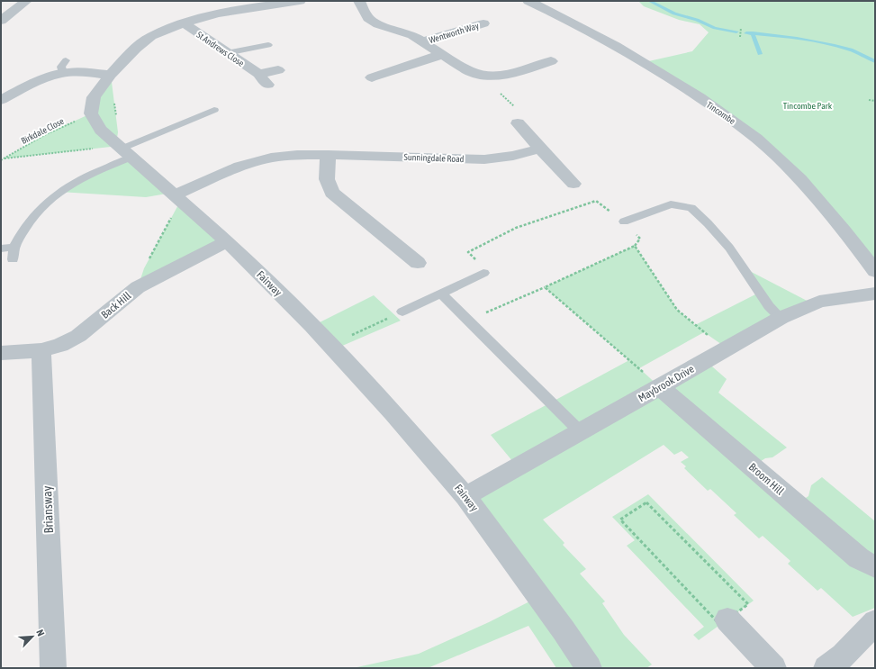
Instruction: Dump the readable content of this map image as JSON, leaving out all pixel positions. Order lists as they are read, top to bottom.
{
  "streets": {
    "street": [
      "Wentworth Way",
      "St Andrews Close",
      "Tincombe",
      "Sunningdale Road",
      "Fairway",
      "Back Hill",
      "Maybrook Drive",
      "Broom Hill",
      "Briansway"
    ],
    "path": ["Birkdale Close"]
  },
  "crossings": [
    ["Birkdale Close", "Fairway"],
    ["Sunningdale Road", "Fairway"],
    ["Fairway", "Back Hill"],
    ["Fairway", "Maybrook Drive"],
    ["Back Hill", "Briansway"],
    ["Maybrook Drive", "Broom Hill"]
  ],
  "parks": ["Tincombe Park"],
  "north": "top right"
}
